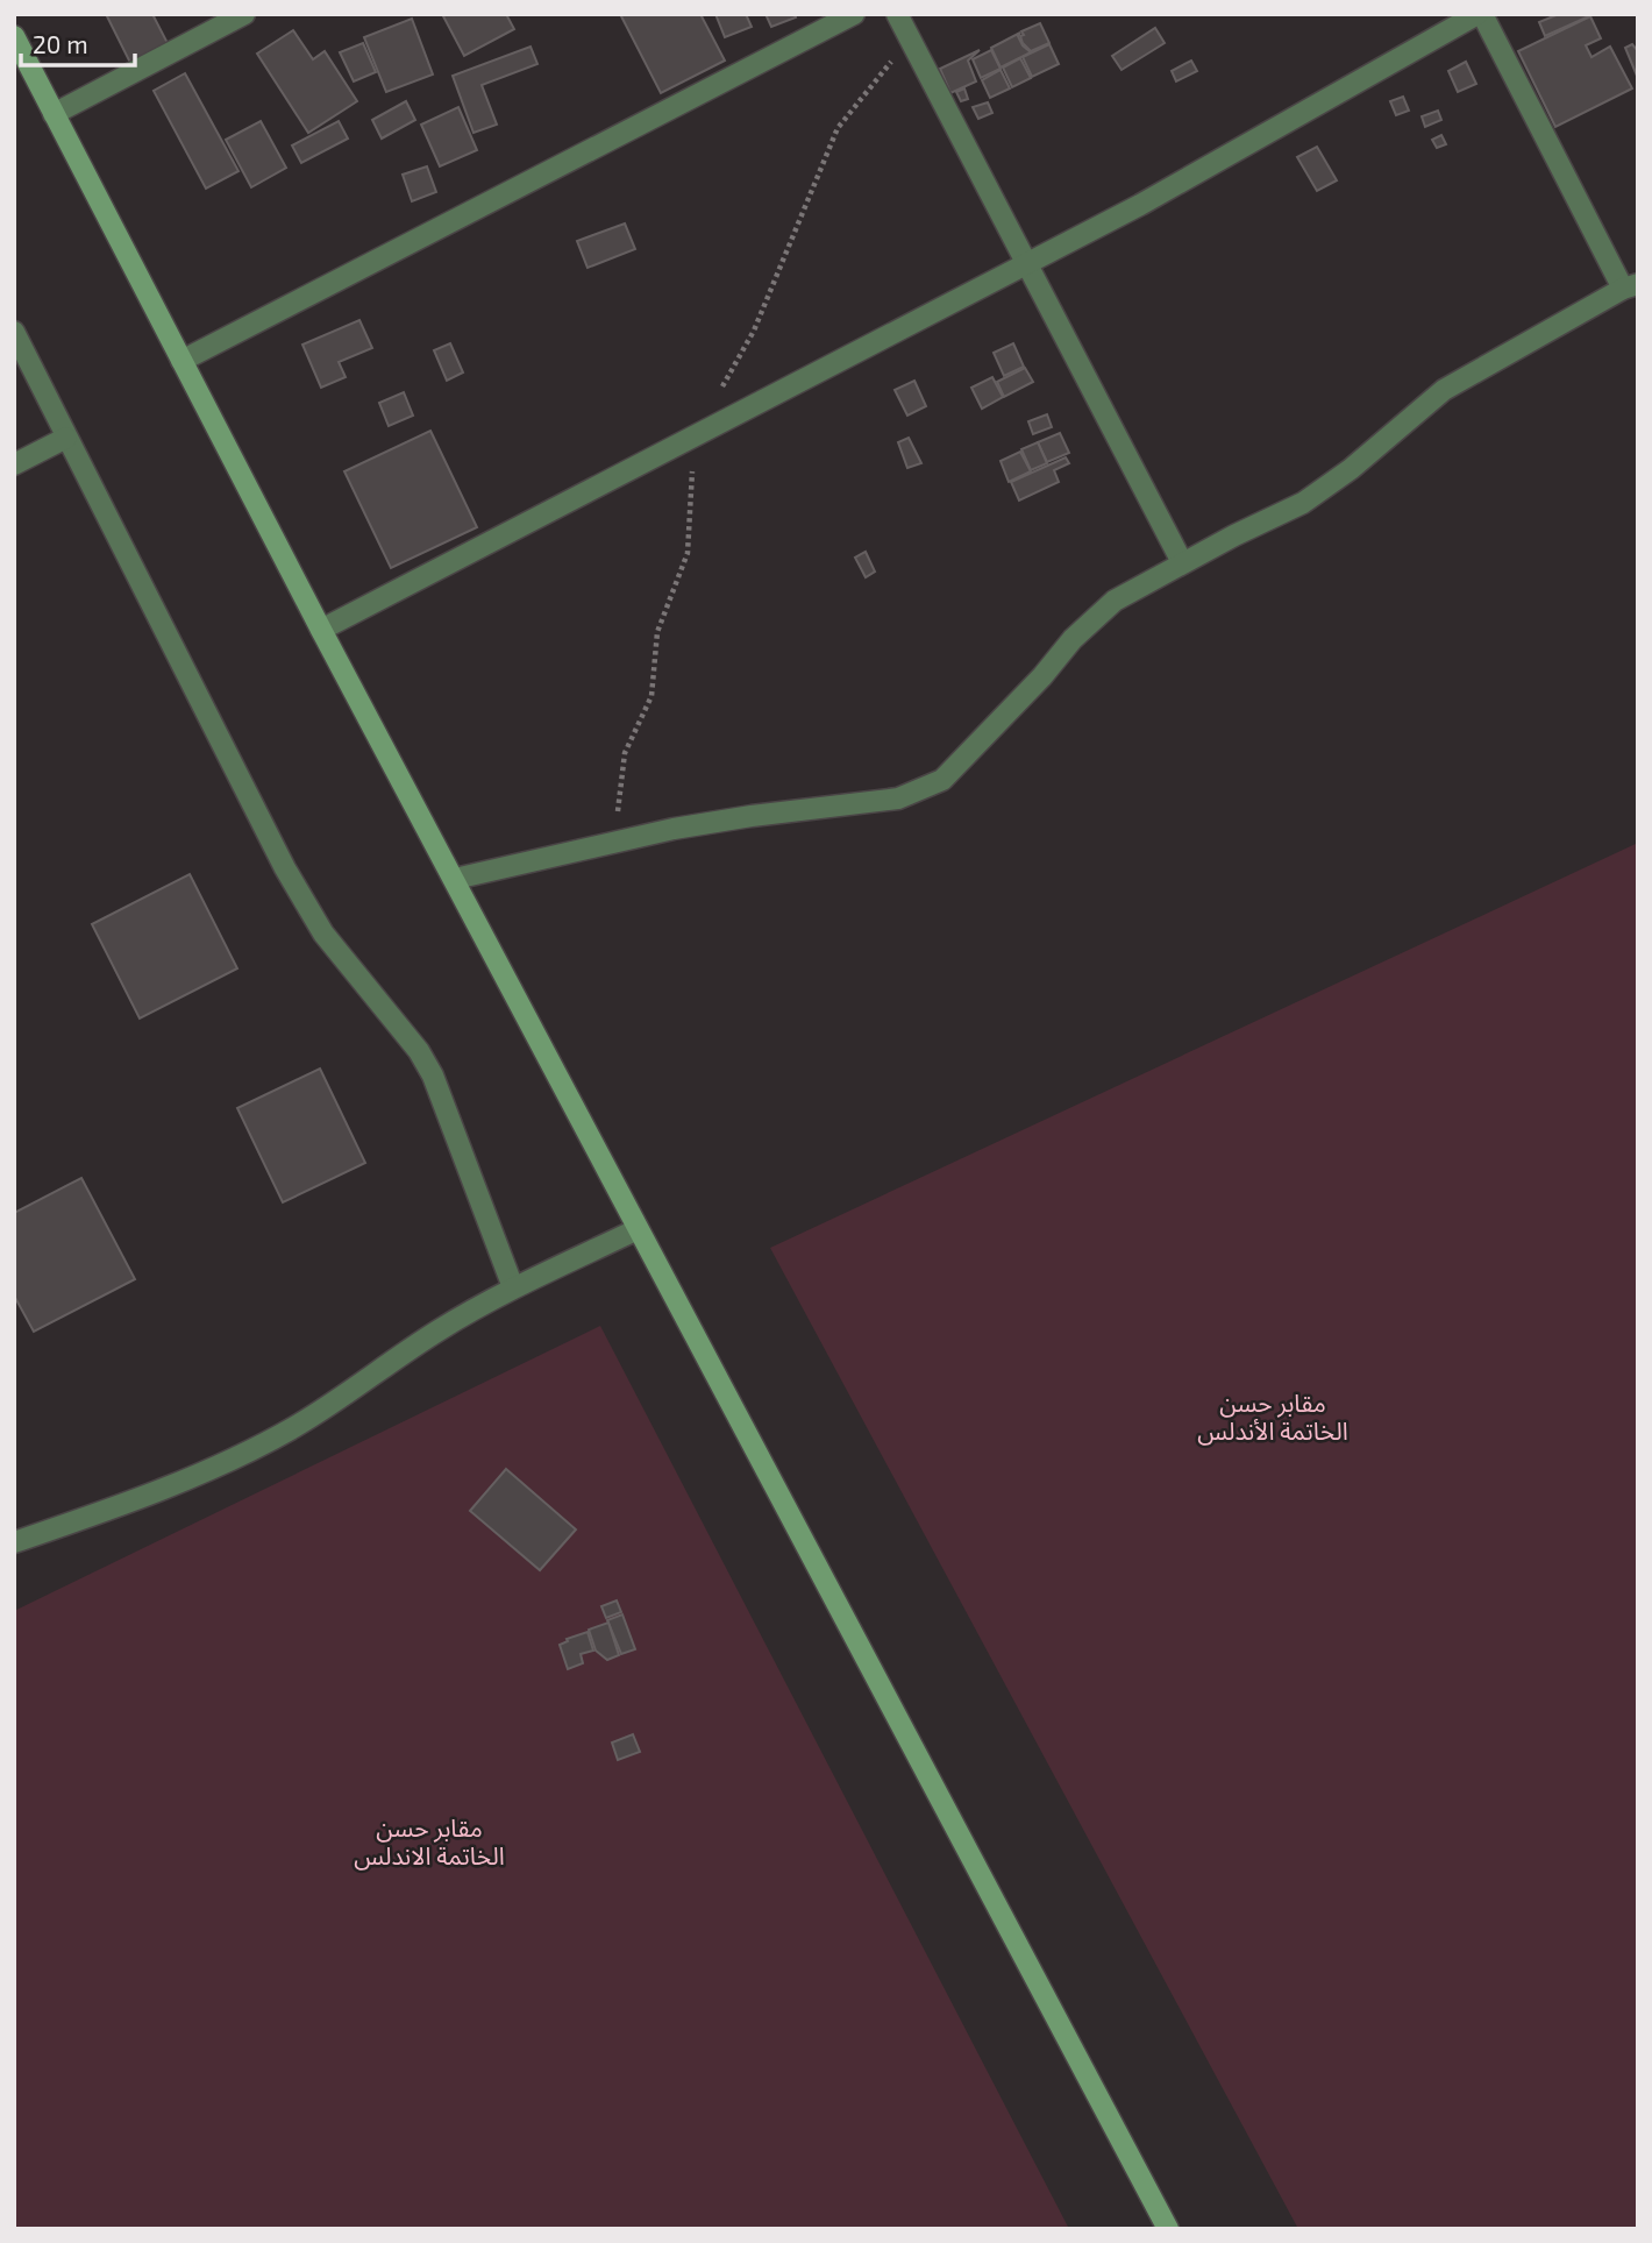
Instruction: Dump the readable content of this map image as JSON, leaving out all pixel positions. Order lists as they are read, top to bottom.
{
  "parks": ["مقابر حسن الخاتمة الأندلس", "مقابر حسن الخاتمة الاندلس"],
  "scale_bar": "20 m"
}
